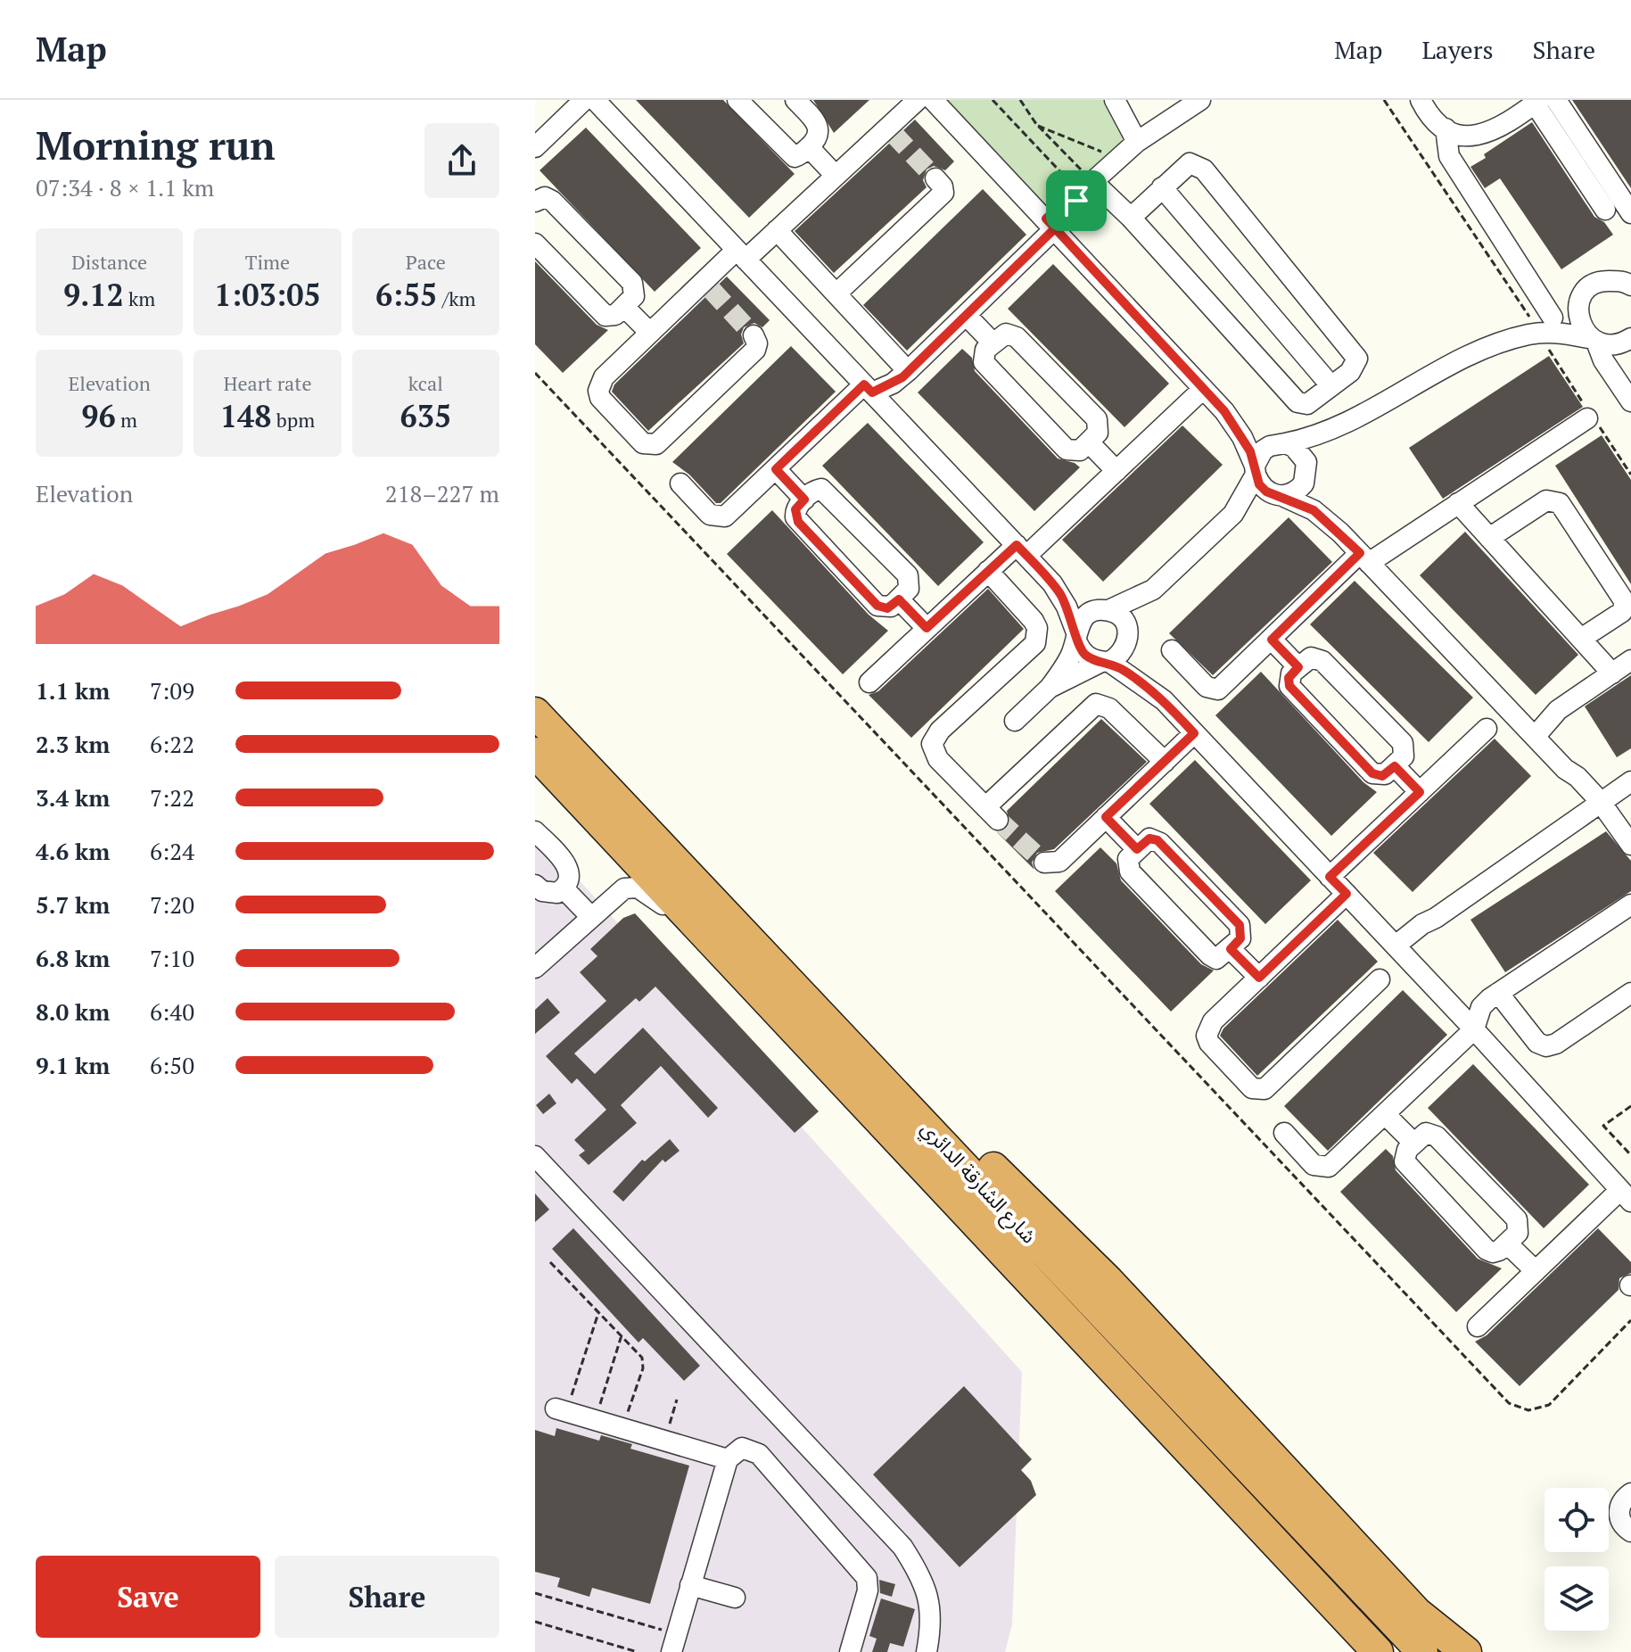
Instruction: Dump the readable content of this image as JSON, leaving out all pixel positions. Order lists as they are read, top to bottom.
{
  "streets": {
    "highway": ["شارع الشارقة الدائري"]
  },
  "page": {
    "header": "Map",
    "nav": ["Map", "Layers", "Share"],
    "heading": ["Morning run", "07:34 · 8 × 1.1 km"],
    "stats": [
      ["Distance", "9.12 km"],
      ["Time", "1:03:05"],
      ["Pace", "6:55 /km"],
      ["Elevation", "96 m"],
      ["Heart rate", "148 bpm"],
      ["kcal", "635"]
    ],
    "chart": ["Elevation", "218–227 m"],
    "list": [
      {
        "name": "1.1 km",
        "note": "7:09"
      },
      {
        "name": "2.3 km",
        "note": "6:22"
      },
      {
        "name": "3.4 km",
        "note": "7:22"
      },
      {
        "name": "4.6 km",
        "note": "6:24"
      },
      {
        "name": "5.7 km",
        "note": "7:20"
      },
      {
        "name": "6.8 km",
        "note": "7:10"
      },
      {
        "name": "8.0 km",
        "note": "6:40"
      },
      {
        "name": "9.1 km",
        "note": "6:50"
      }
    ],
    "buttons": ["Save", "Share"]
  }
}
